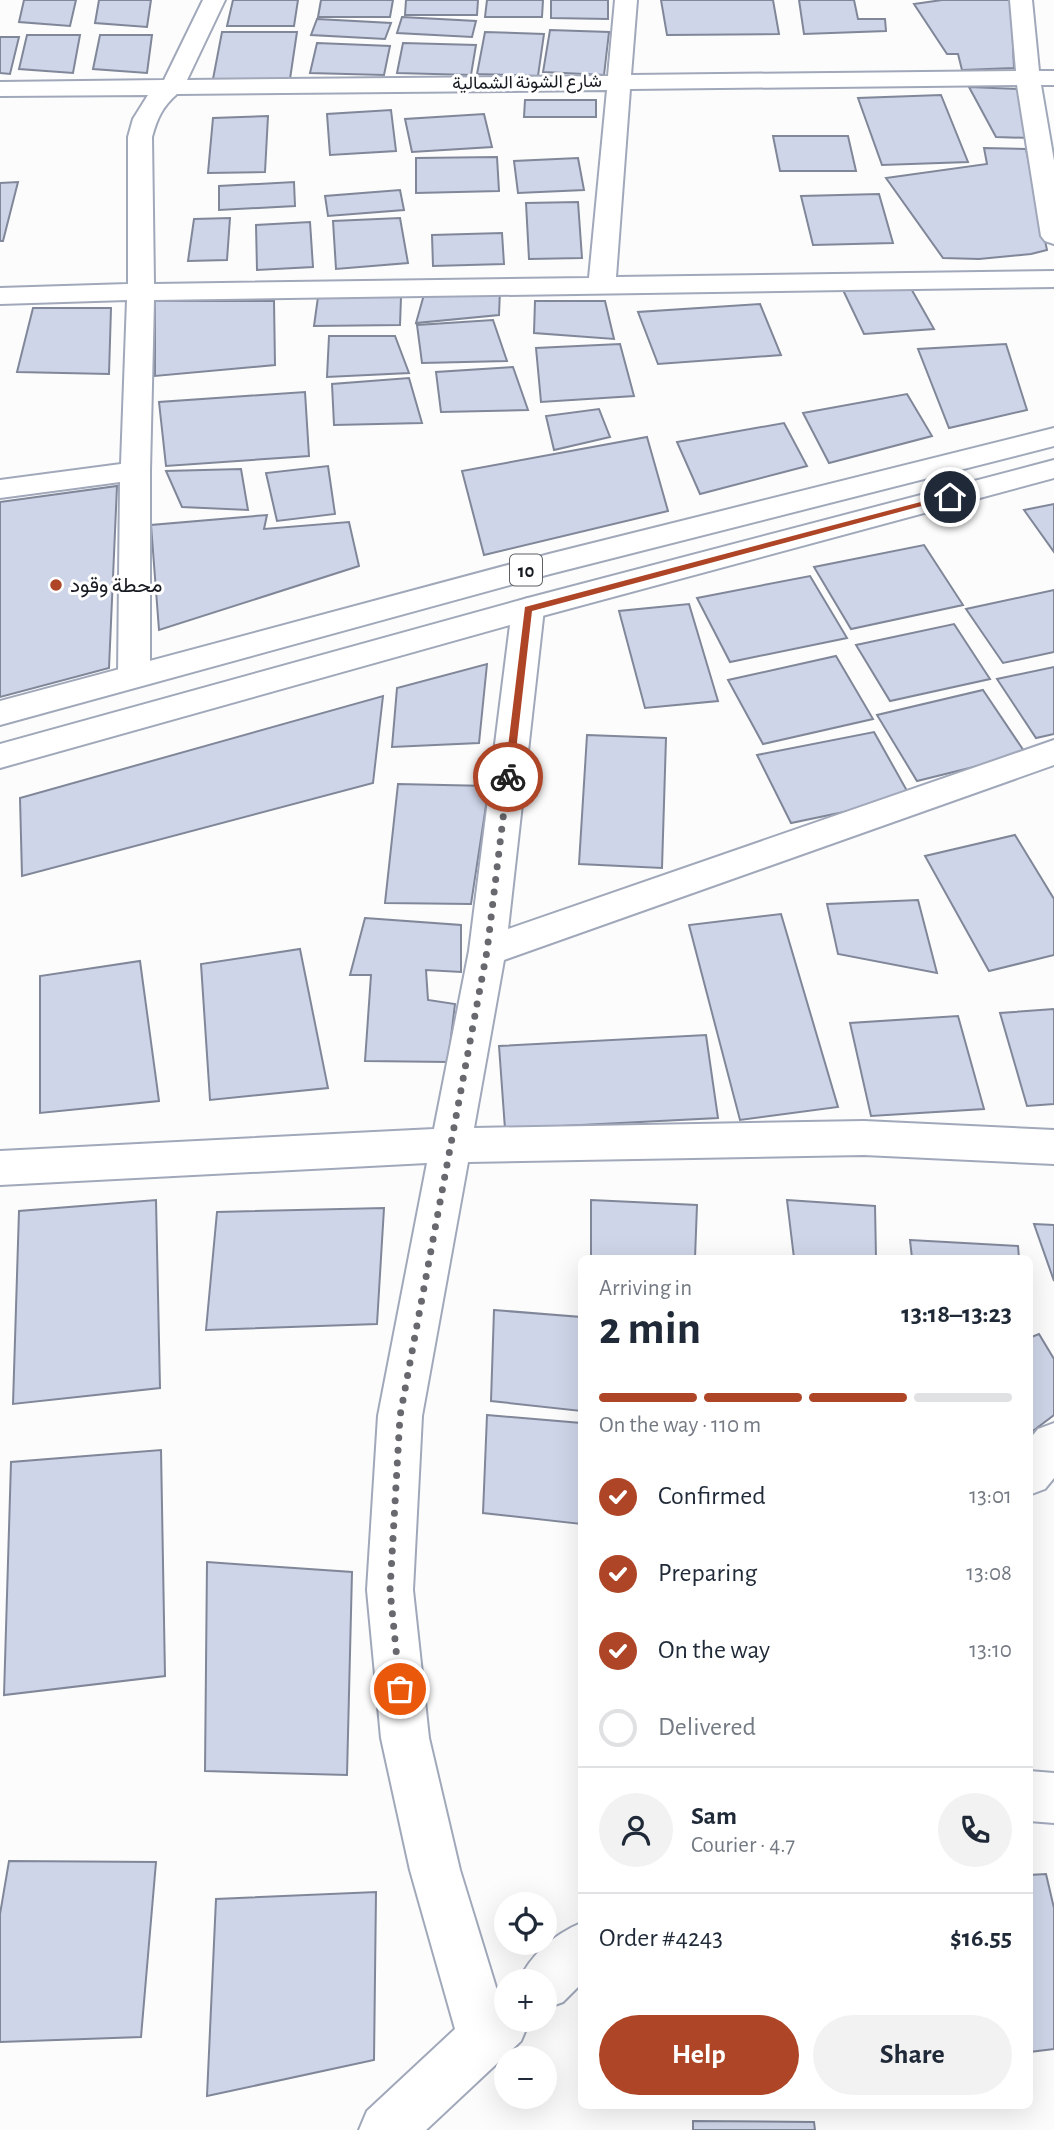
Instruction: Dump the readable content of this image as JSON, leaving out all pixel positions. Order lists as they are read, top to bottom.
{
  "streets": {
    "main road": ["شارع الشونة الشمالية", "10"]
  },
  "places": ["محطة وقود"],
  "page": {
    "heading": ["2 min", "Arriving in", "13:18–13:23"],
    "panel": [
      "Sam",
      "Courier · 4.7",
      "Order #4243",
      "$16.55"
    ],
    "bar": "On the way · 110 m",
    "list": [
      ["Confirmed", "13:01"],
      ["Preparing", "13:08"],
      ["On the way", "13:10"],
      "Delivered"
    ],
    "map_buttons": ["+", "−"],
    "buttons": ["Help", "Share"]
  }
}
